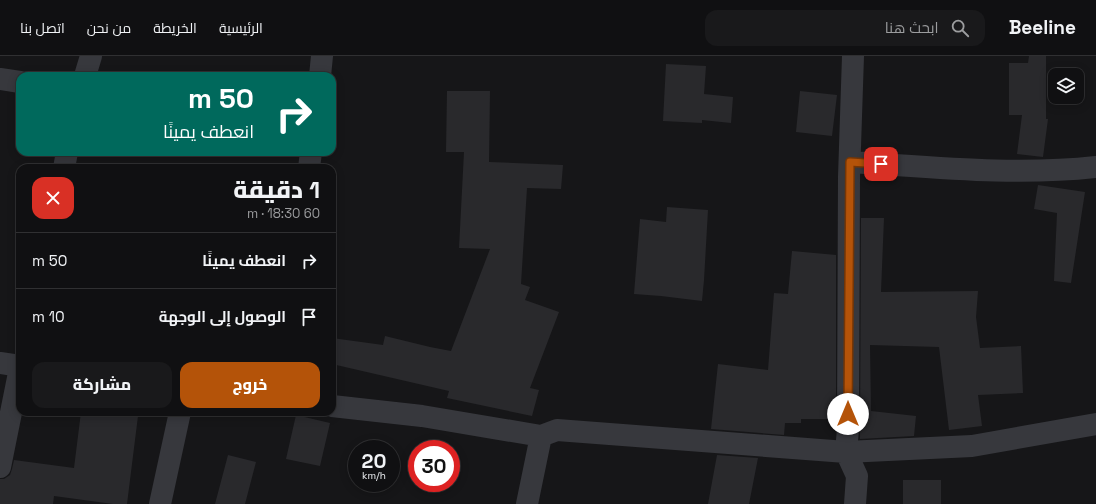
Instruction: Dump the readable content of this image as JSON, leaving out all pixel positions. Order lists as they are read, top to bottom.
{
  "page": {
    "header": "Beeline",
    "search": "ابحث هنا",
    "nav": [
      "الرئيسية",
      "الخريطة",
      "من نحن",
      "اتصل بنا"
    ],
    "turn": ["50 m", "انعطف يمينًا"],
    "heading": ["1 دقيقة", "60 m · 18:30"],
    "list": [
      {
        "name": "انعطف يمينًا",
        "value": "50 m"
      },
      {
        "name": "الوصول إلى الوجهة",
        "value": "10 m"
      }
    ],
    "buttons": ["خروج", "مشاركة"],
    "speed": "20 km/h",
    "limit": "30"
  }
}
